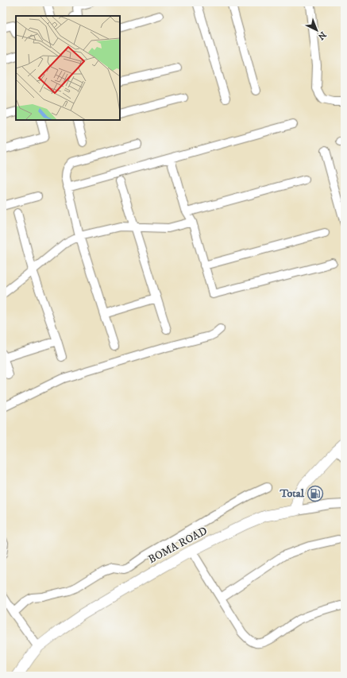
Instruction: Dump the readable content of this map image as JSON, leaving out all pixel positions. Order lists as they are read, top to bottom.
{
  "streets": {
    "main road": ["BOMA ROAD"]
  },
  "places": {
    "fuel station": ["Total"]
  },
  "north": "bottom right"
}
